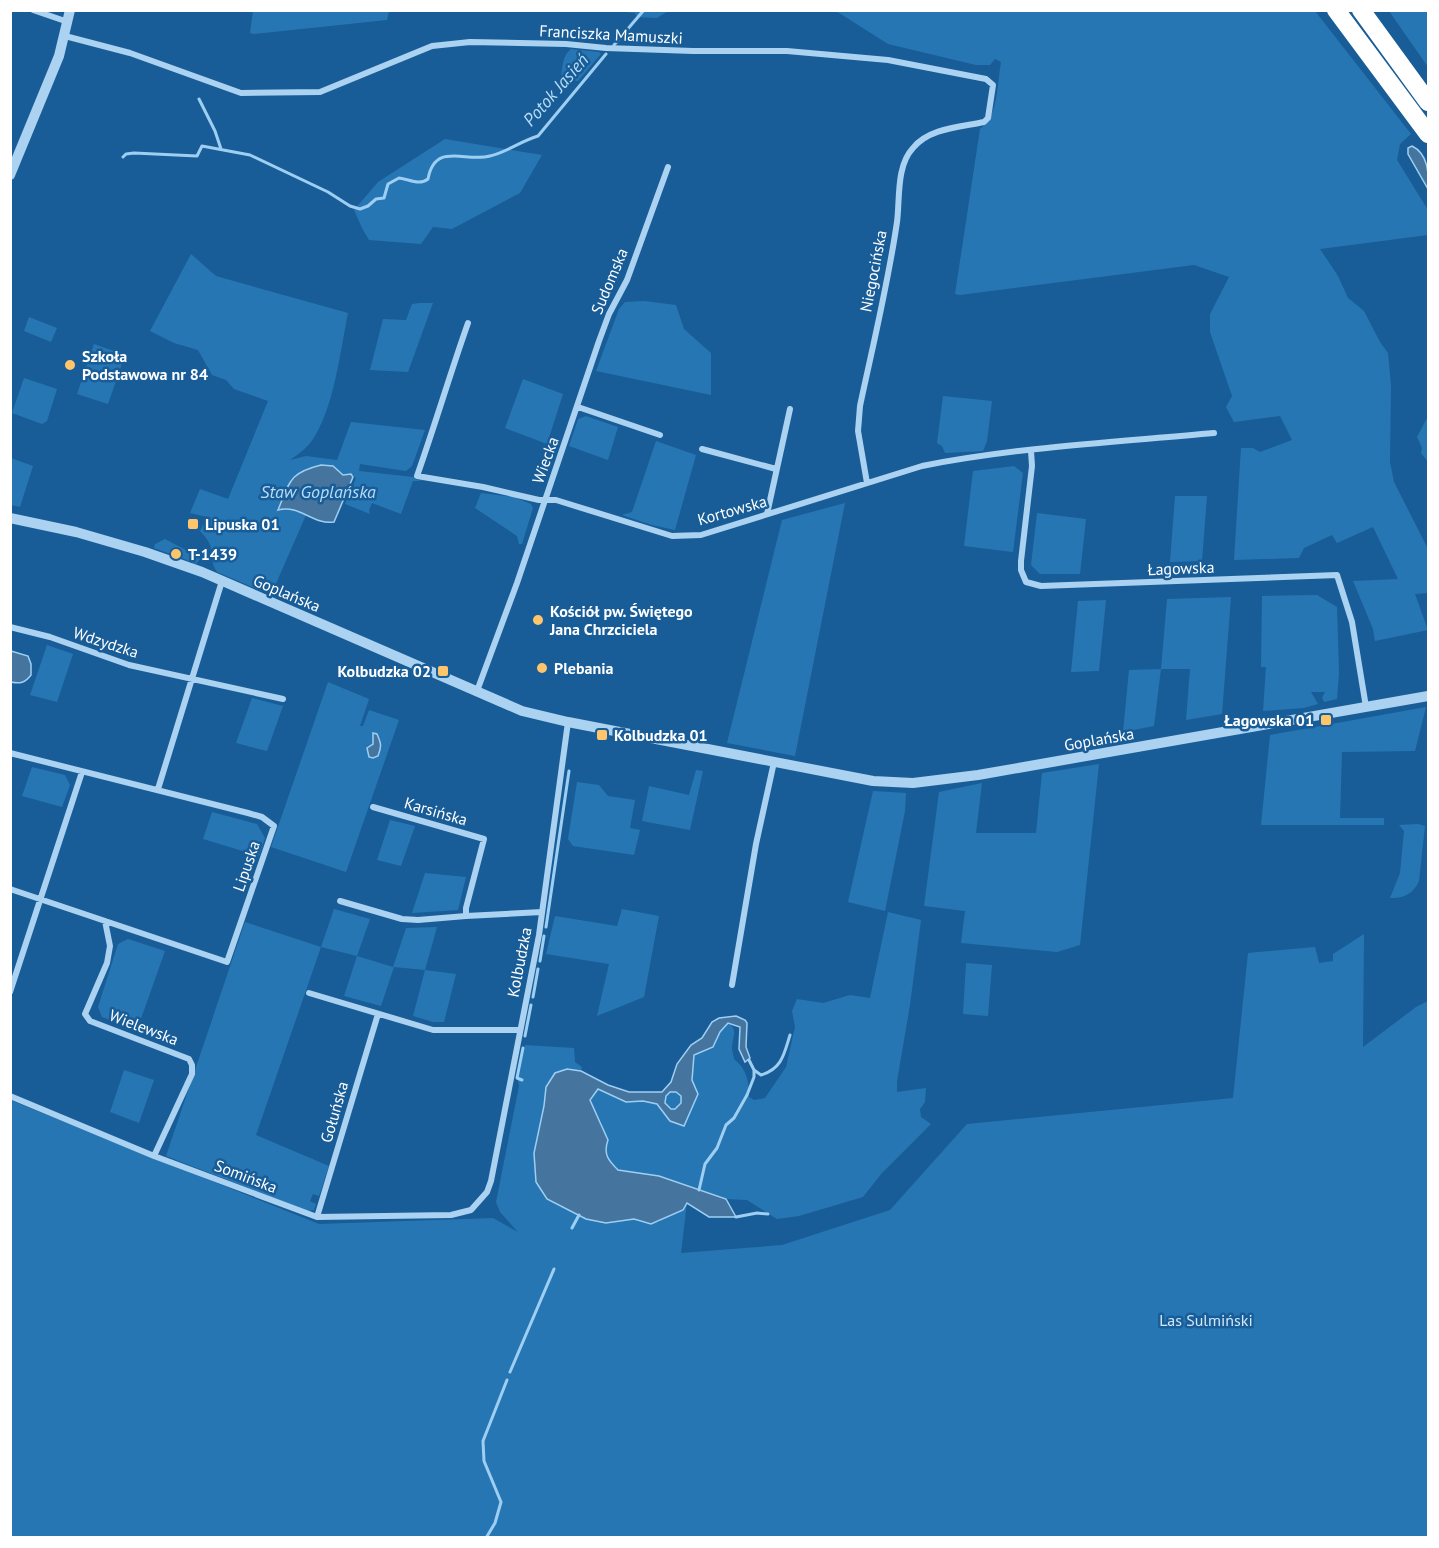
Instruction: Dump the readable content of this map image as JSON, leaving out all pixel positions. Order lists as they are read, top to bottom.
{
  "streets": {
    "street": [
      "Franciszka Mamuszki",
      "Niegocińska",
      "Sudomska",
      "Wiecka",
      "Kortowska",
      "Łagowska",
      "Goplańska",
      "Wdzydzka",
      "Karsińska",
      "Lipuska",
      "Kolbudzka",
      "Wielewska",
      "Gołuńska",
      "Somińska"
    ]
  },
  "crossings": [
    ["Franciszka Mamuszki", "Niegocińska"],
    ["Niegocińska", "Kortowska"],
    ["Sudomska", "Wiecka"],
    ["Wiecka", "Kortowska"],
    ["Wiecka", "Goplańska"],
    ["Kortowska", "Łagowska"],
    ["Łagowska", "Goplańska"],
    ["Goplańska", "Kolbudzka"],
    ["Lipuska", "Wielewska"],
    ["Kolbudzka", "Somińska"],
    ["Wielewska", "Somińska"],
    ["Gołuńska", "Somińska"]
  ],
  "water": ["Potok Jasień", "Staw Goplańska"],
  "parks": ["Las Sulmiński"],
  "places": {
    "other": [
      "Szkoła Podstawowa nr 84",
      "T-1439",
      "Kościół pw. Świętego Jana Chrzciciela",
      "Plebania"
    ],
    "transit": [
      "Lipuska 01",
      "Kolbudzka 02",
      "Łagowska 01",
      "Kolbudzka 01"
    ]
  }
}
